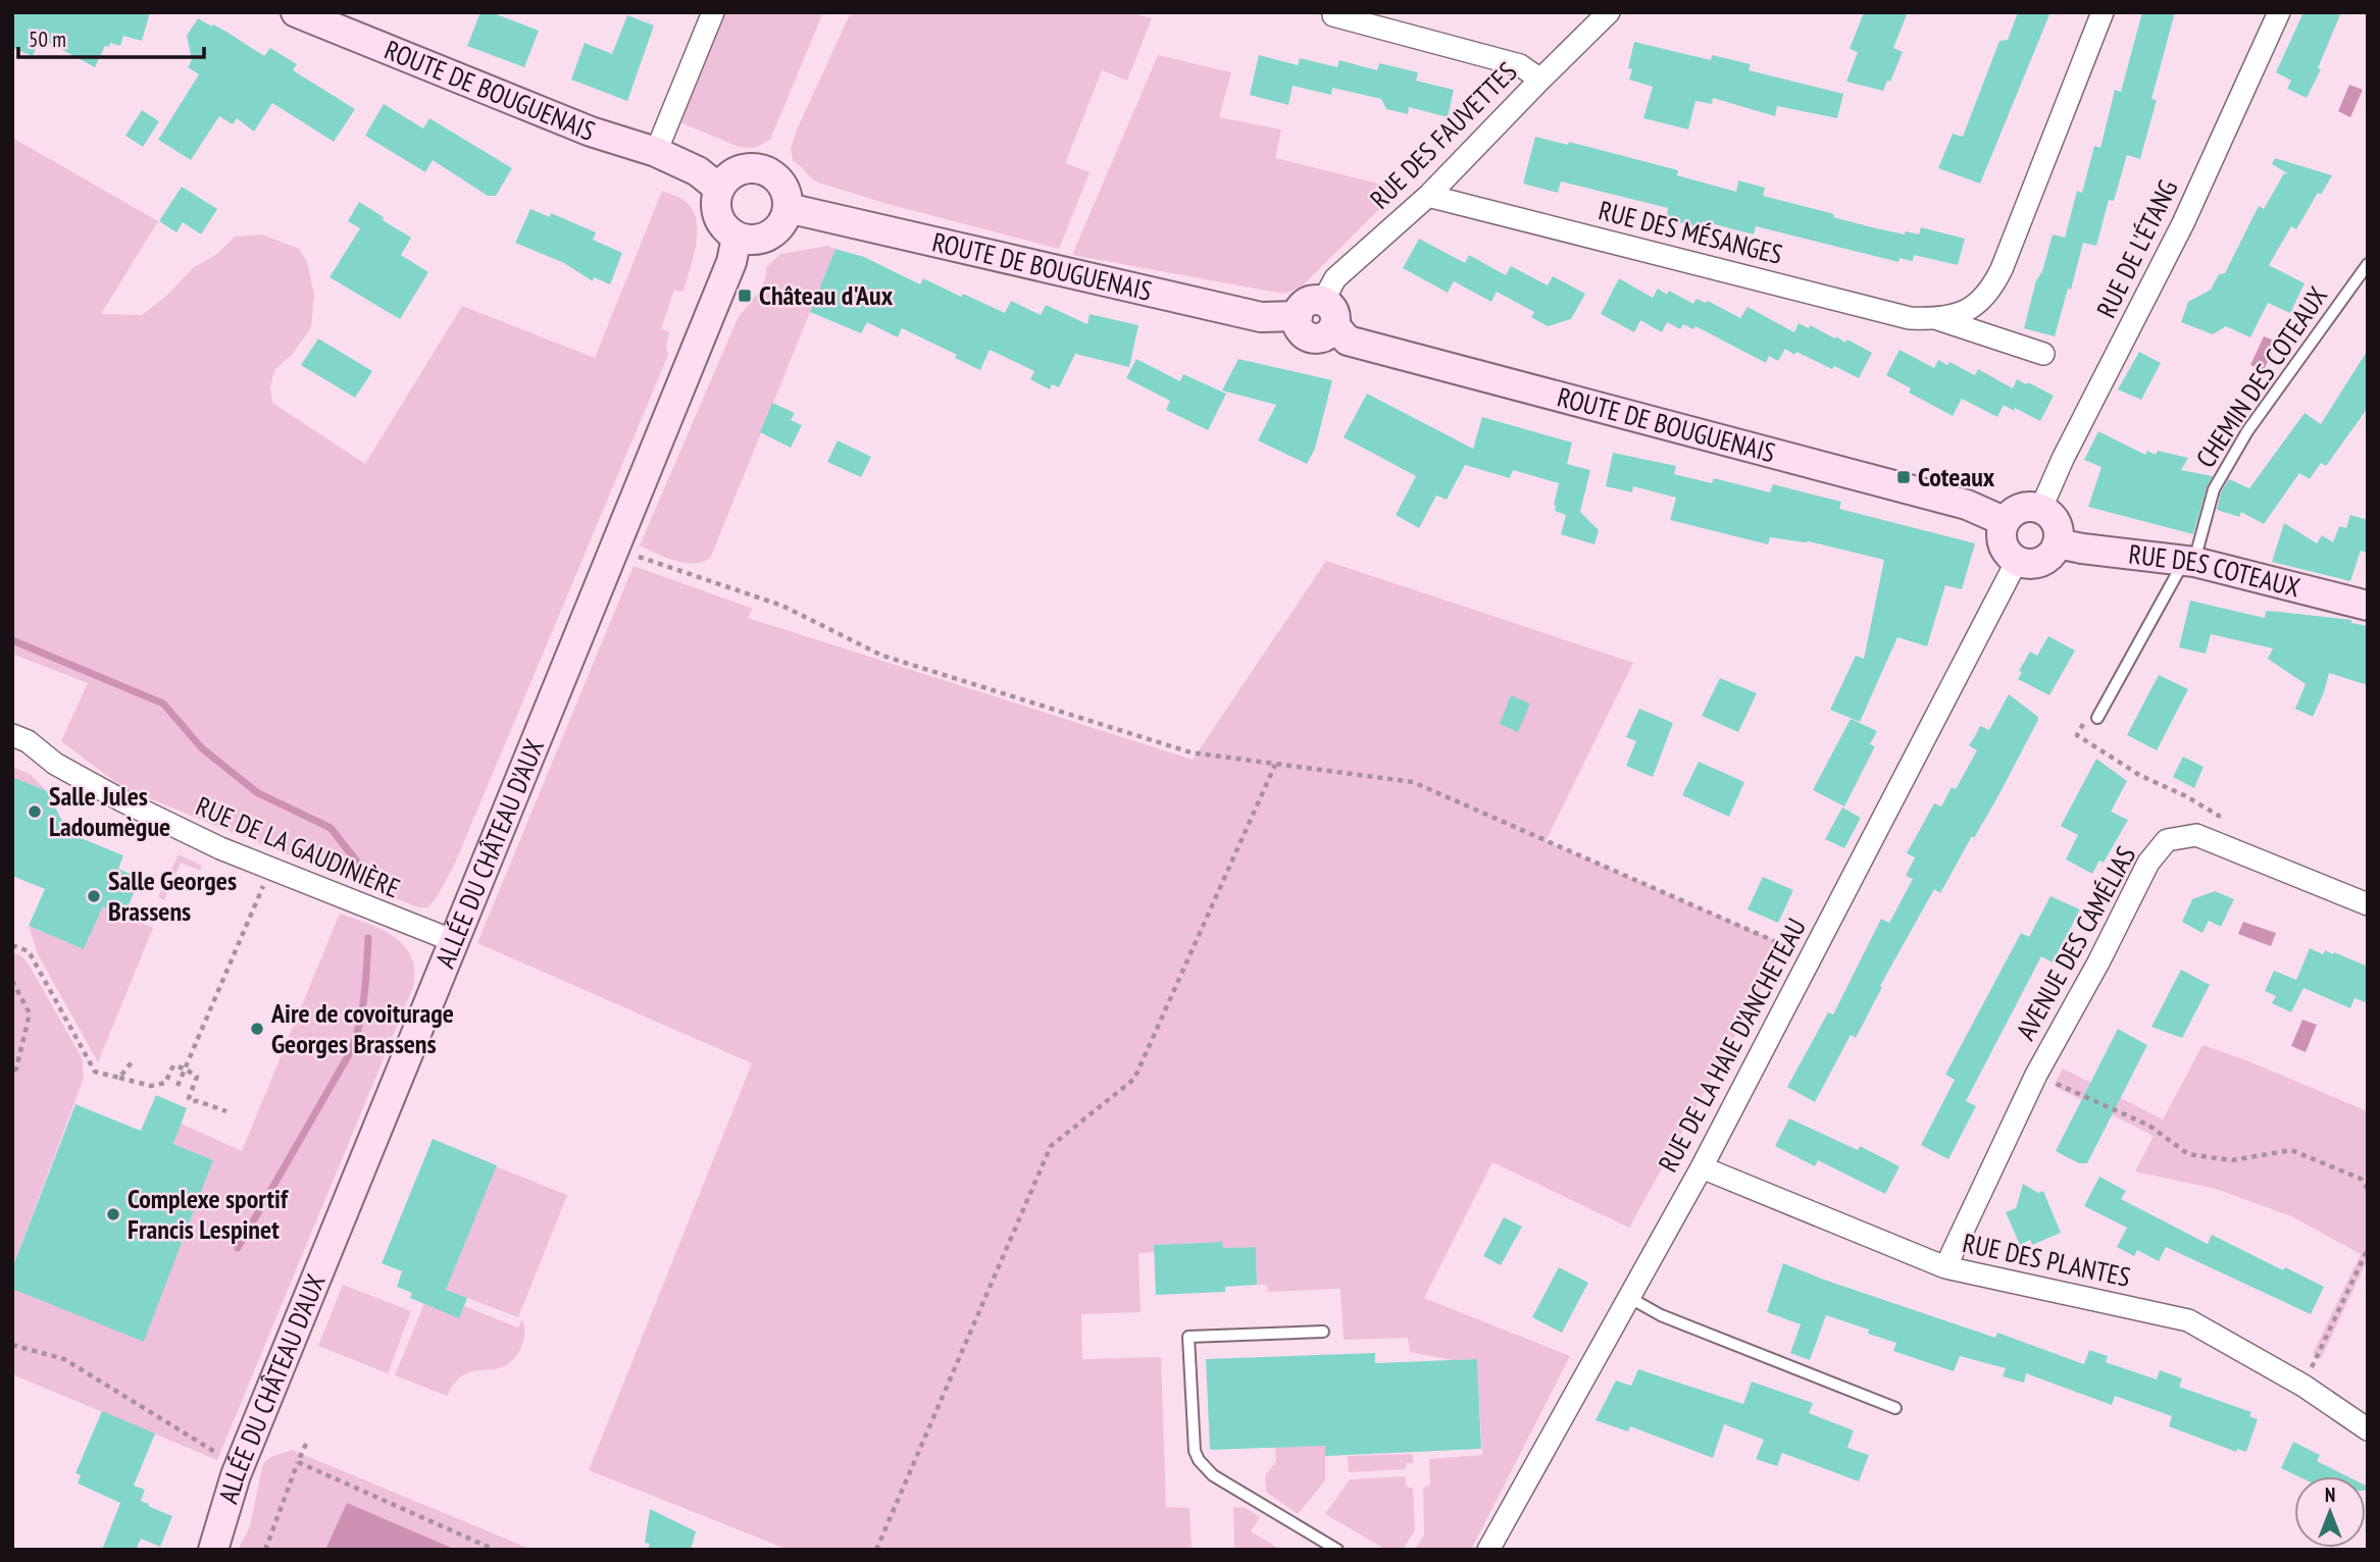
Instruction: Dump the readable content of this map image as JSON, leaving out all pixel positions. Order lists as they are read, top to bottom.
{
  "streets": {
    "street": [
      "ROUTE DE BOUGUENAIS",
      "RUE DES FAUVETTES",
      "RUE DES MÉSANGES",
      "RUE DE L'ÉTANG",
      "RUE DES COTEAUX",
      "RUE DE LA GAUDINIÈRE",
      "ALLÉE DU CHÂTEAU D'AUX",
      "AVENUE DES CAMÉLIAS",
      "RUE DE LA HAIE D'ANCHETEAU",
      "RUE DES PLANTES"
    ],
    "lane": ["CHEMIN DES COTEAUX"]
  },
  "crossings": [
    ["ROUTE DE BOUGUENAIS", "RUE DES FAUVETTES"],
    ["ROUTE DE BOUGUENAIS", "RUE DE L'ÉTANG"],
    ["ROUTE DE BOUGUENAIS", "RUE DES COTEAUX"],
    ["ROUTE DE BOUGUENAIS", "ALLÉE DU CHÂTEAU D'AUX"],
    ["ROUTE DE BOUGUENAIS", "RUE DE LA HAIE D'ANCHETEAU"],
    ["RUE DES FAUVETTES", "RUE DES MÉSANGES"],
    ["RUE DE L'ÉTANG", "RUE DES COTEAUX"],
    ["RUE DE L'ÉTANG", "RUE DE LA HAIE D'ANCHETEAU"],
    ["CHEMIN DES COTEAUX", "RUE DES COTEAUX"],
    ["RUE DES COTEAUX", "RUE DE LA HAIE D'ANCHETEAU"],
    ["RUE DE LA GAUDINIÈRE", "ALLÉE DU CHÂTEAU D'AUX"],
    ["AVENUE DES CAMÉLIAS", "RUE DES PLANTES"],
    ["RUE DE LA HAIE D'ANCHETEAU", "RUE DES PLANTES"]
  ],
  "places": {
    "transit": ["Château d'Aux", "Coteaux"],
    "other": [
      "Salle Jules Ladoumègue",
      "Salle Georges Brassens",
      "Aire de covoiturage Georges Brassens",
      "Complexe sportif Francis Lespinet"
    ]
  },
  "scale_bar": "50 m",
  "north": "top"
}
